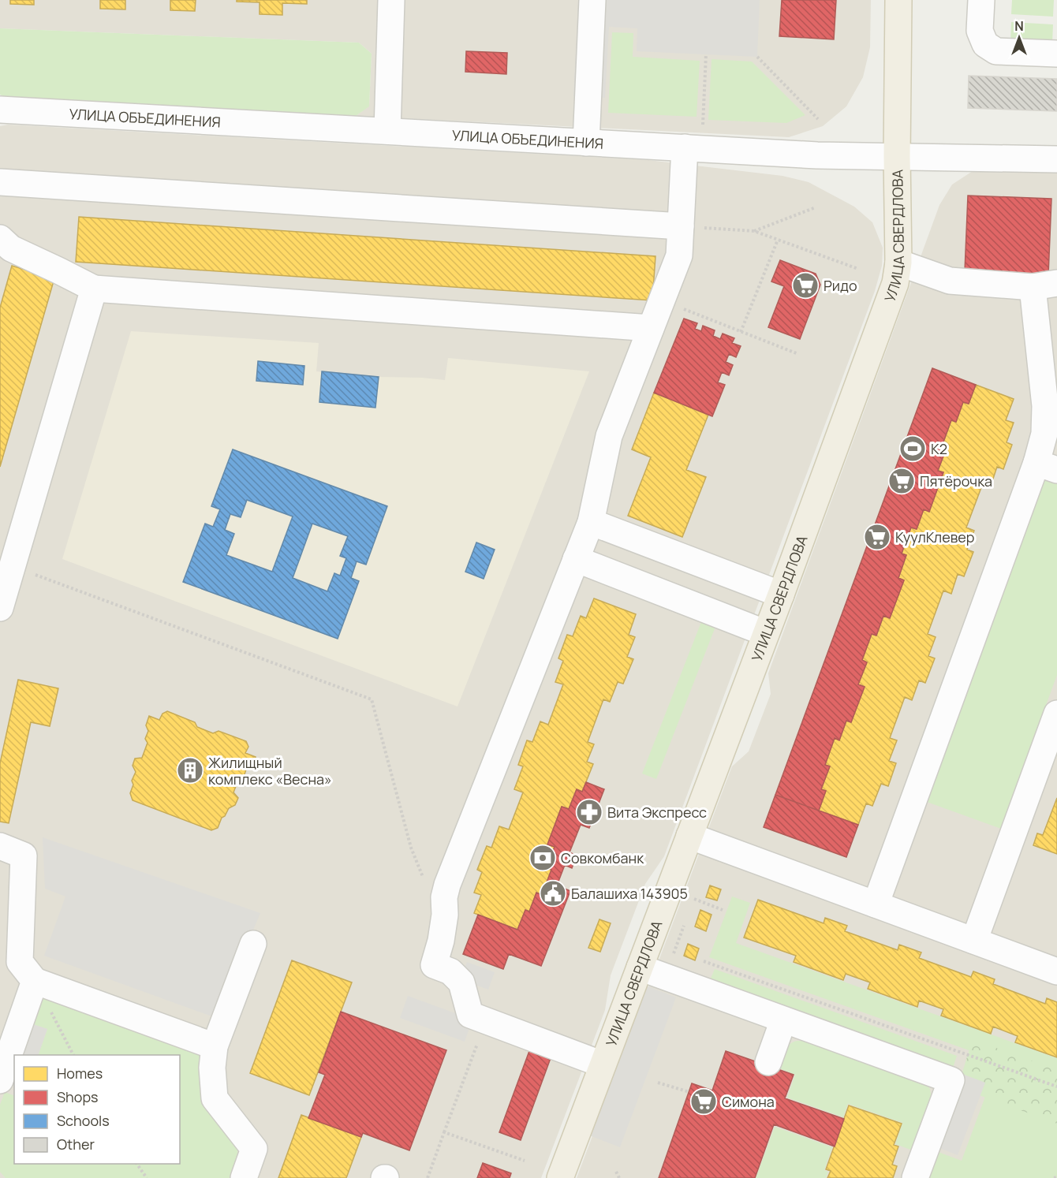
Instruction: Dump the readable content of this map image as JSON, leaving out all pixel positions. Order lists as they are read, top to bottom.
{
  "streets": {
    "main road": ["УЛИЦА СВЕРДЛОВА"],
    "street": ["УЛИЦА ОБЪЕДИНЕНИЯ"]
  },
  "crossings": [
    ["УЛИЦА ОБЪЕДИНЕНИЯ", "УЛИЦА СВЕРДЛОВА"]
  ],
  "places": {
    "supermarket": [
      "Ридо",
      "Пятёрочка",
      "КуулКлевер",
      "Симона"
    ],
    "sports": ["К2"],
    "building": ["Жилищный комплекс «Весна»"],
    "pharmacy": ["Вита Экспресс"],
    "bank": ["Совкомбанк"],
    "public building": ["Балашиха 143905"]
  },
  "legend": [
    "Homes",
    "Shops",
    "Schools",
    "Other"
  ],
  "north": "top"
}
